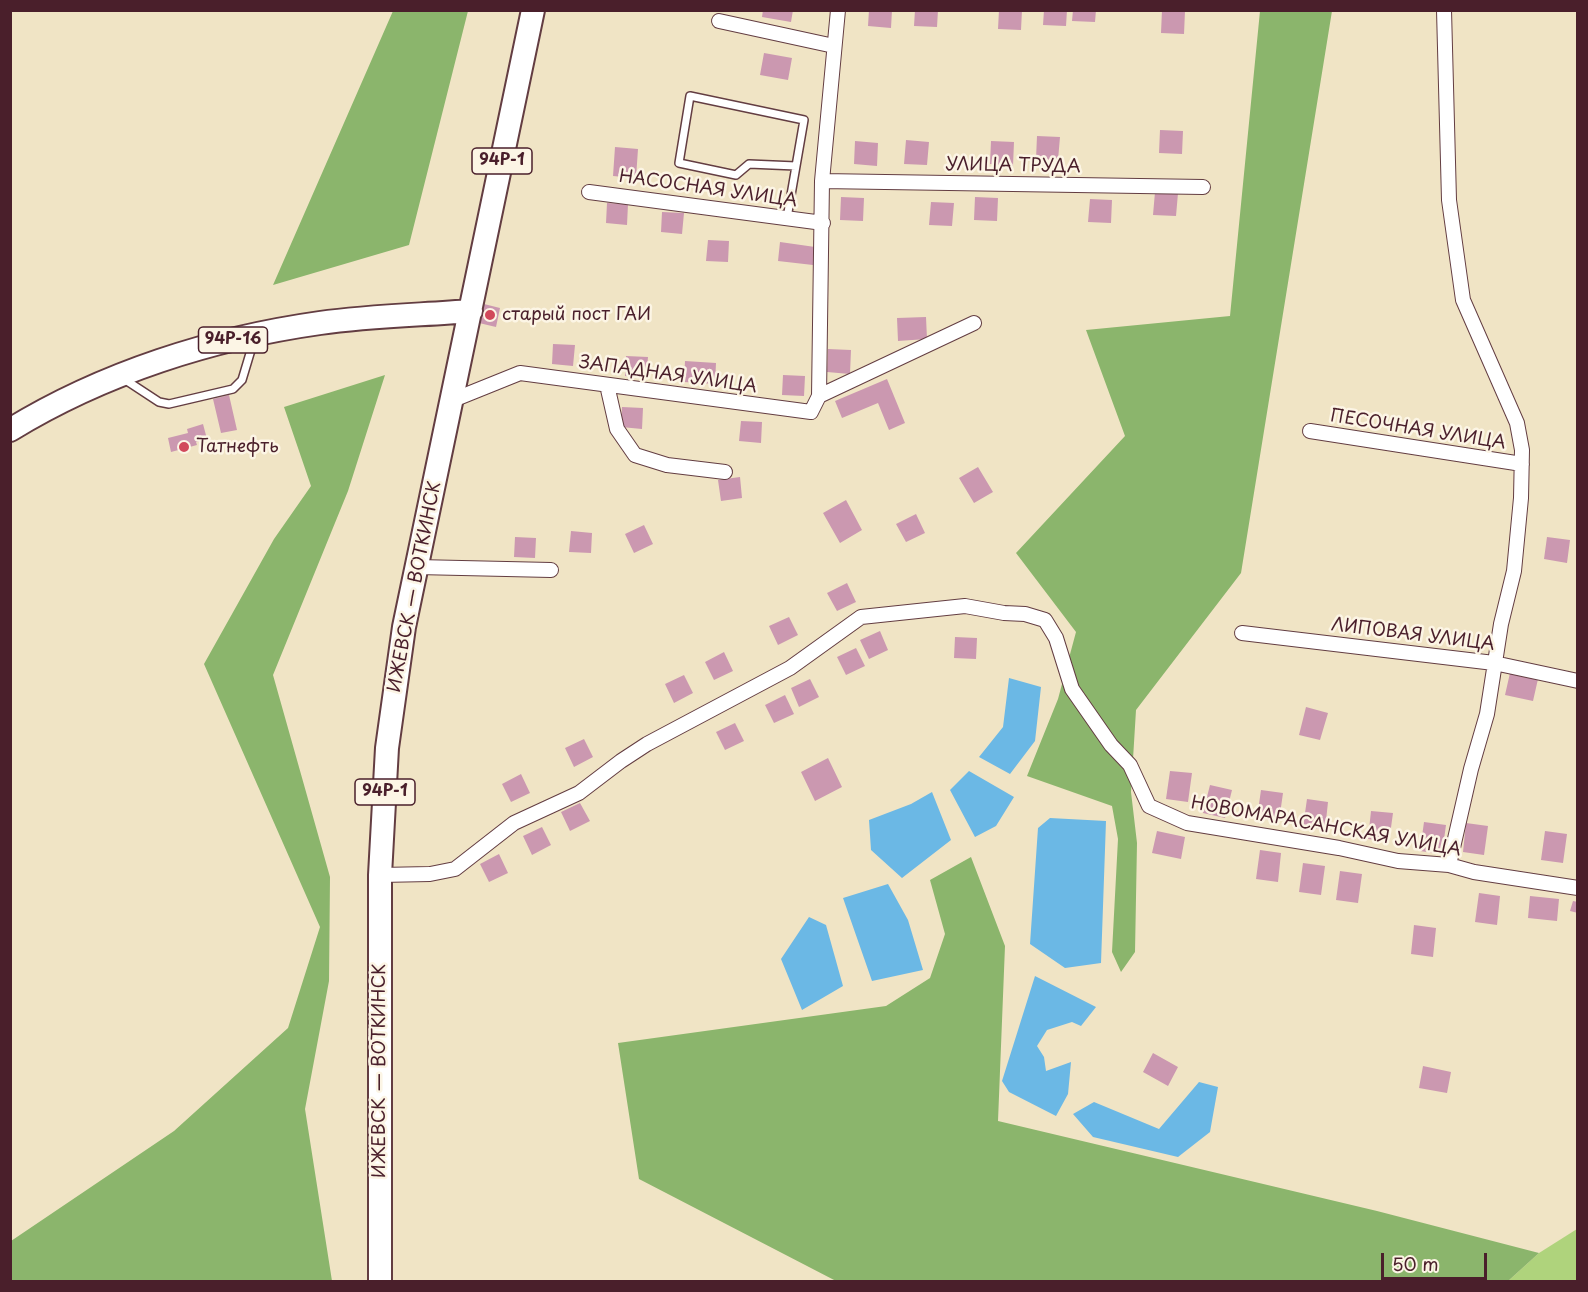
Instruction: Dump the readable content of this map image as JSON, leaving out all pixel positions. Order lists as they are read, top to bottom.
{
  "streets": {
    "main road": ["94Р-1", "94Р-16", "ИЖЕВСК — ВОТКИНСК"],
    "street": [
      "УЛИЦА ТРУДА",
      "НАСОСНАЯ УЛИЦА",
      "ЗАПАДНАЯ УЛИЦА",
      "ПЕСОЧНАЯ УЛИЦА",
      "ЛИПОВАЯ УЛИЦА",
      "НОВОМАРАСАНСКАЯ УЛИЦА"
    ]
  },
  "crossings": [
    ["94Р-16", "ИЖЕВСК — ВОТКИНСК"],
    ["ЗАПАДНАЯ УЛИЦА", "ИЖЕВСК — ВОТКИНСК"],
    ["ИЖЕВСК — ВОТКИНСК", "НОВОМАРАСАНСКАЯ УЛИЦА"]
  ],
  "places": ["старый пост ГАИ", "Татнефть"],
  "scale_bar": "50 m"
}
